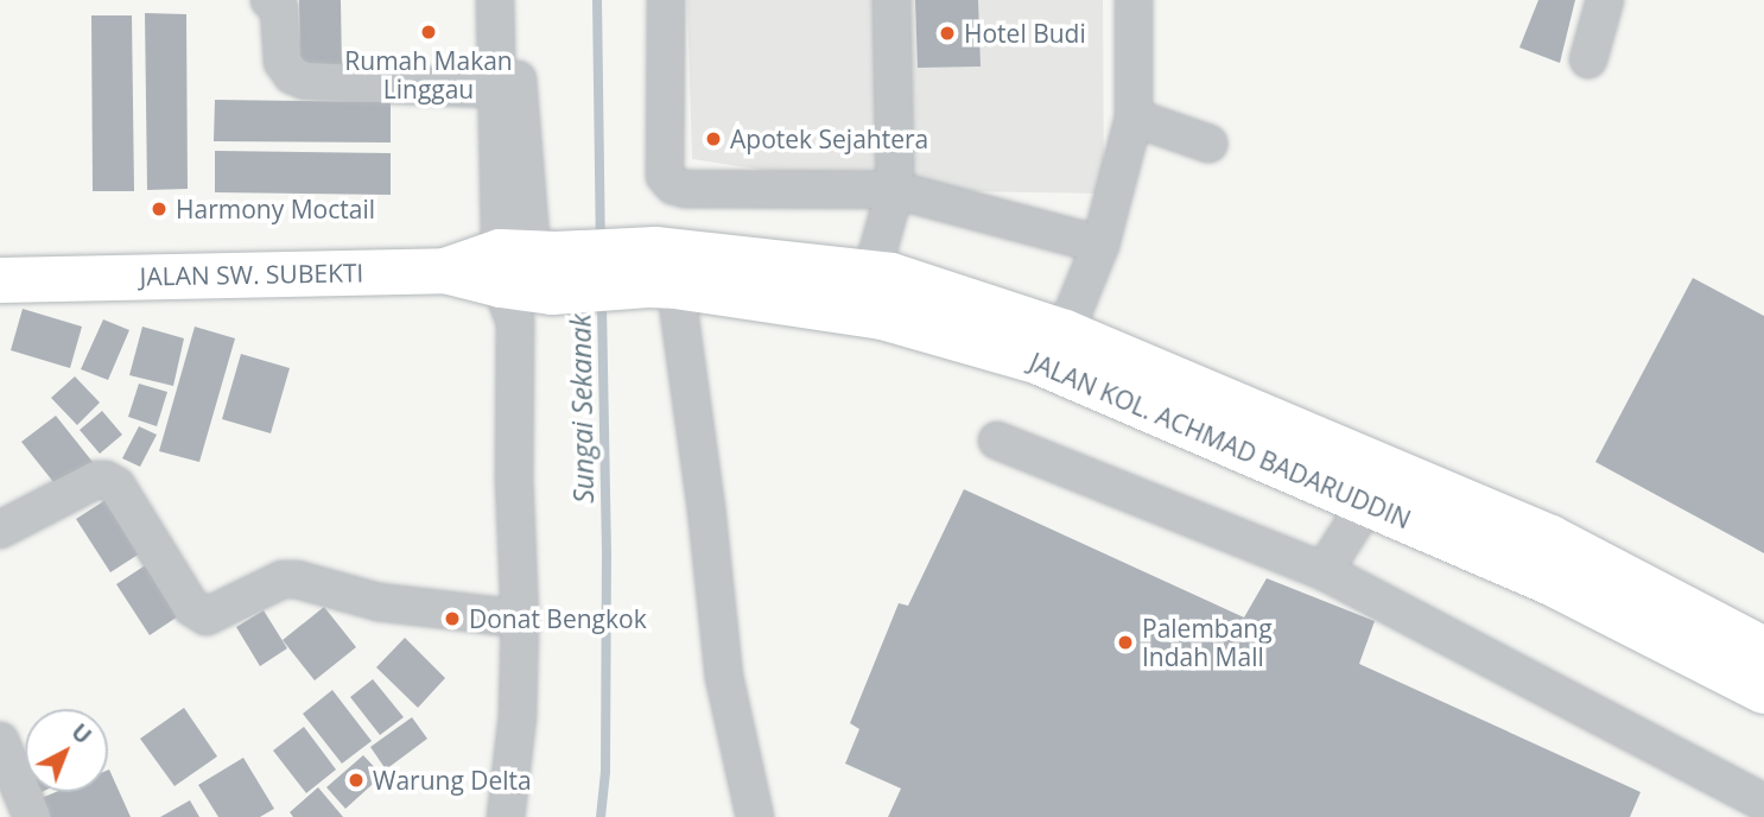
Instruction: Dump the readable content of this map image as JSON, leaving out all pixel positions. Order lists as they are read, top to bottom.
{
  "streets": {
    "main road": ["JALAN SW. SUBEKTI", "JALAN KOL. ACHMAD BADARUDDIN"]
  },
  "crossings": [
    ["JALAN SW. SUBEKTI", "JALAN KOL. ACHMAD BADARUDDIN"]
  ],
  "water": ["Sungai Sekanak"],
  "places": [
    "Rumah Makan Linggau",
    "Hotel Budi",
    "Apotek Sejahtera",
    "Harmony Moctail",
    "Donat Bengkok",
    "Palembang Indah Mall",
    "Warung Delta"
  ],
  "north": "top right"
}
